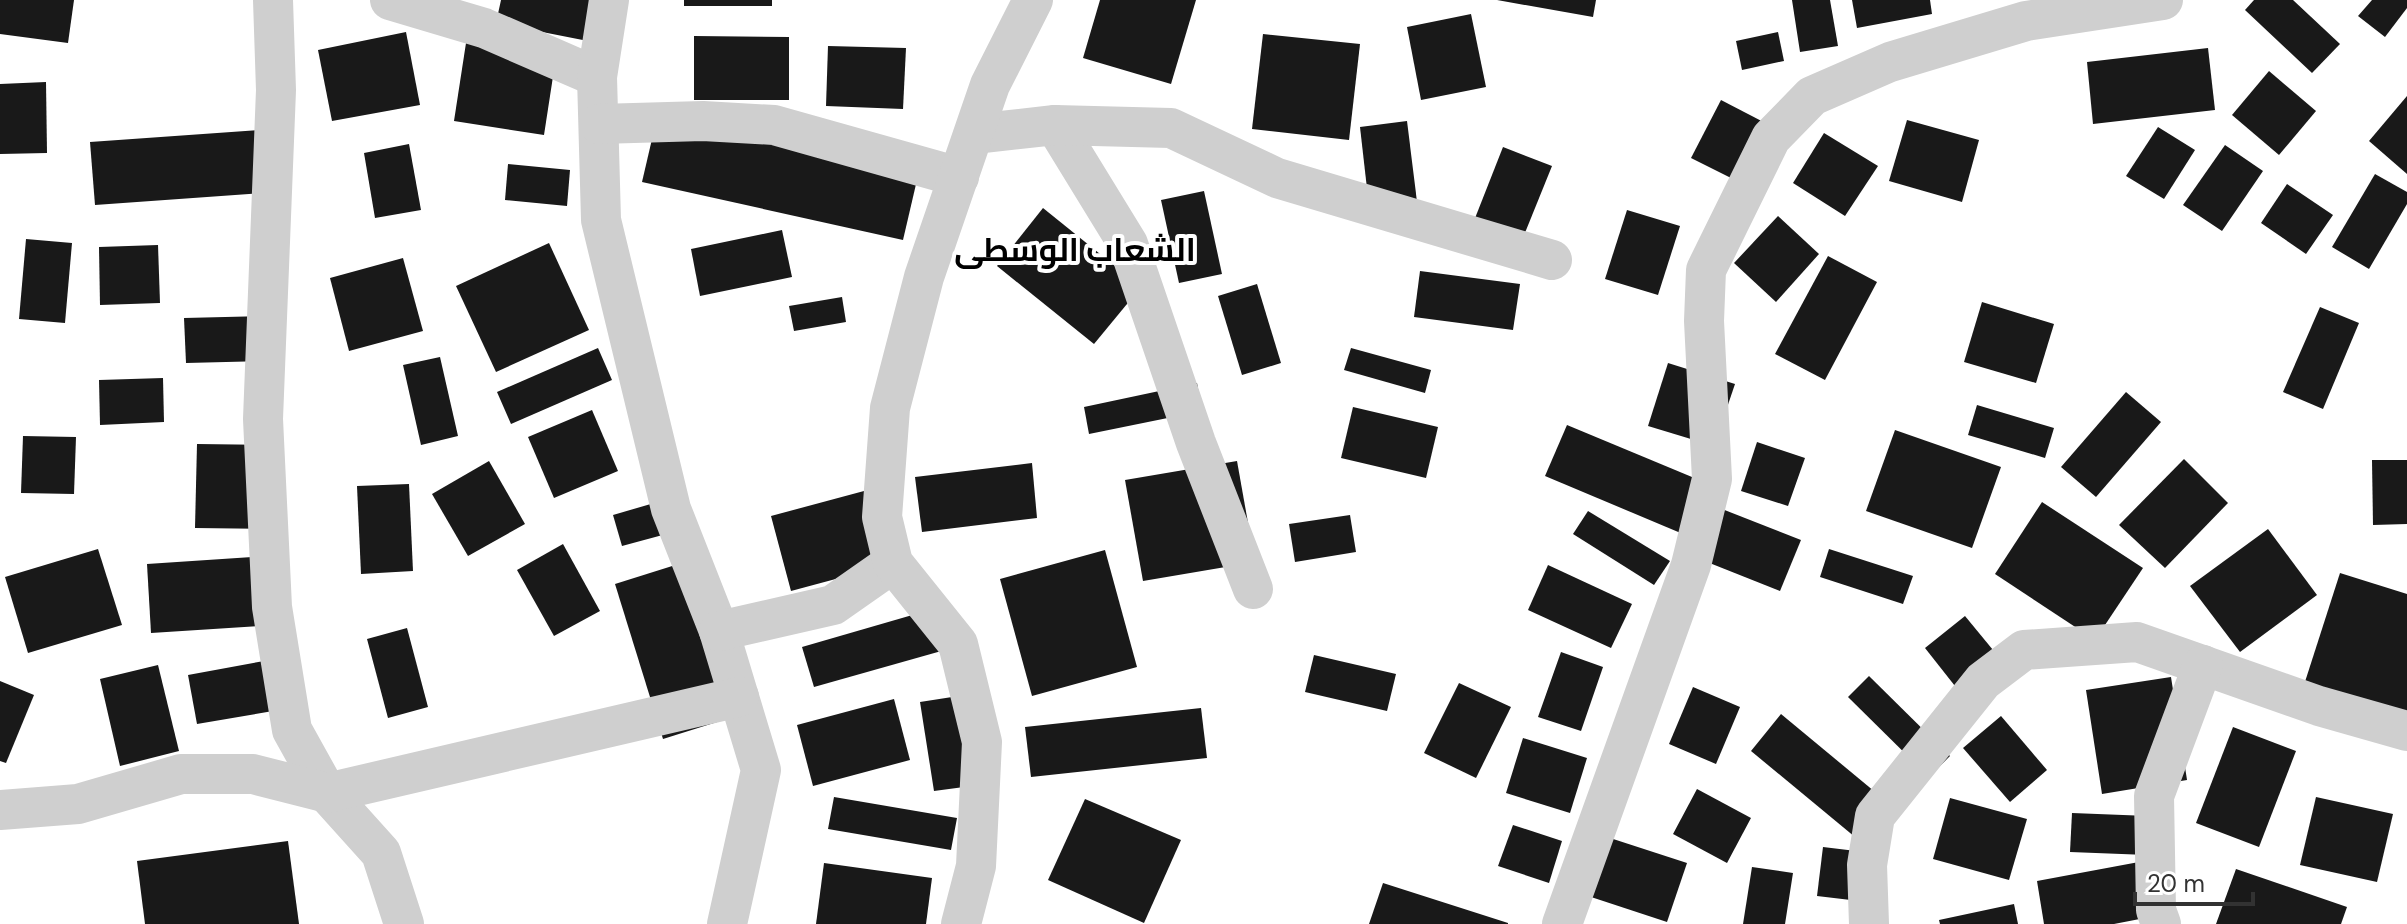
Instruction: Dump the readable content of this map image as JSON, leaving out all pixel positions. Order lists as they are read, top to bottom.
{
  "districts": ["الشعاب الوسطى"],
  "scale_bar": "20 m"
}
